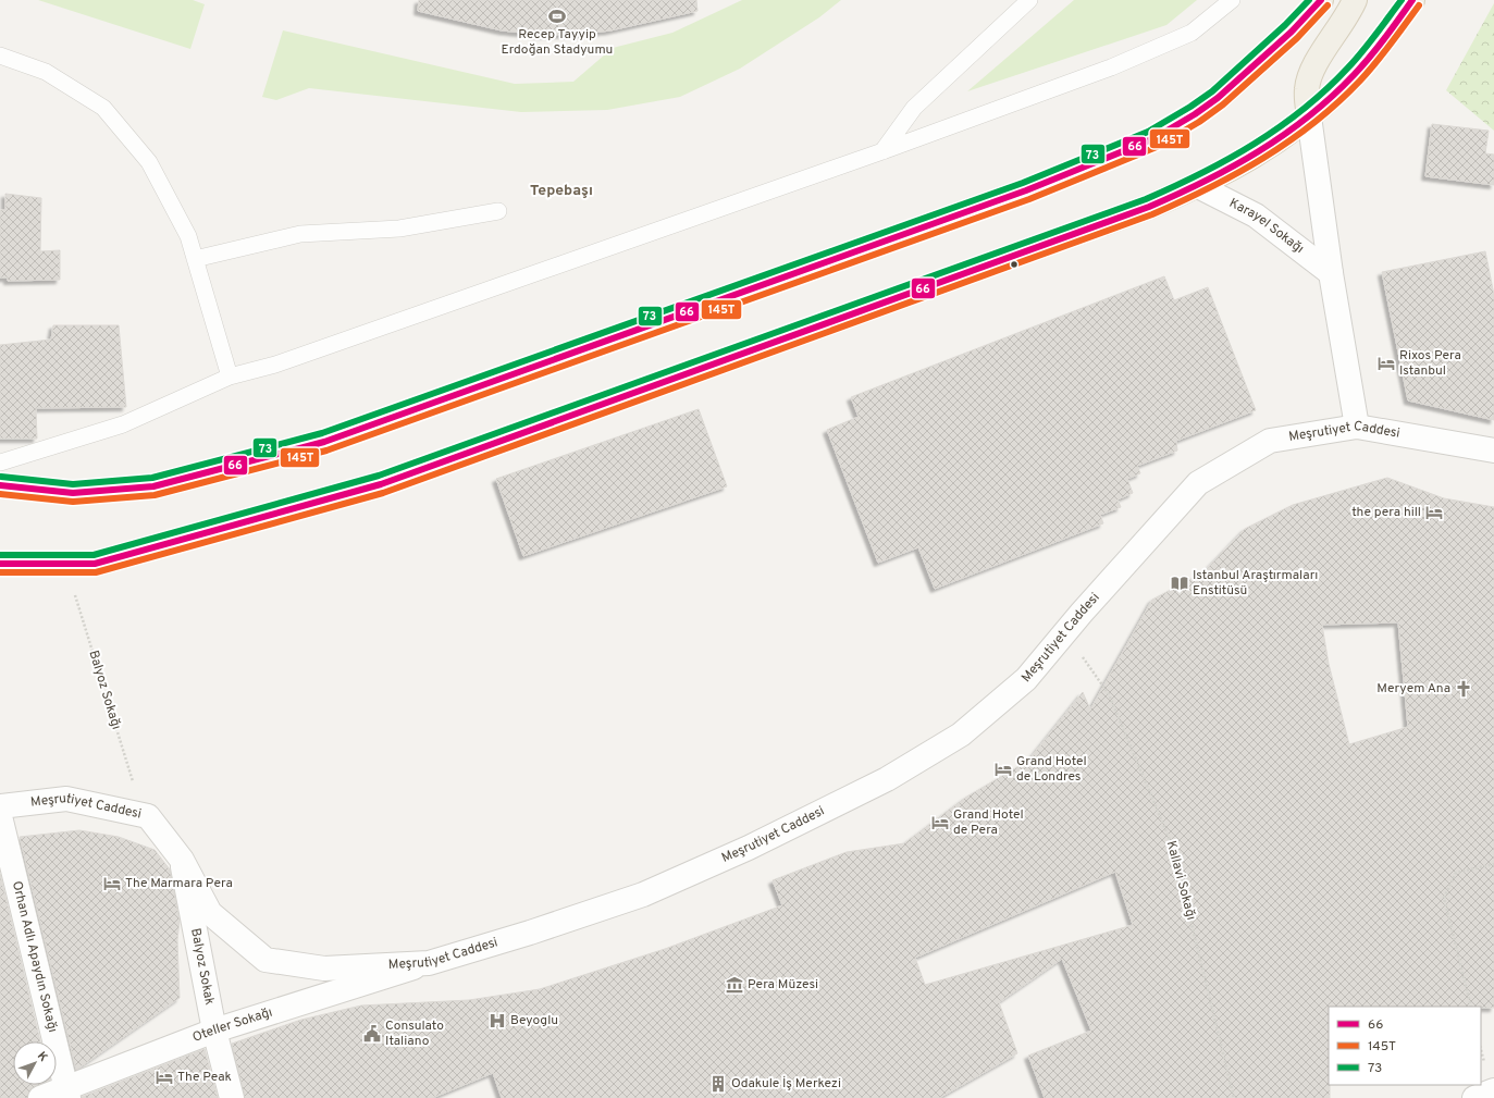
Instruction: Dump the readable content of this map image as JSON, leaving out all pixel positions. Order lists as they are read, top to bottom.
{
  "streets": {
    "street": [
      "Karayel Sokağı",
      "Meşrutiyet Caddesi",
      "Orhan Adlı Apaydın Sokağı",
      "Balyoz Sokak",
      "Oteller Sokağı"
    ],
    "path": ["Balyoz Sokağı", "Kallavi Sokağı"]
  },
  "crossings": [
    ["Meşrutiyet Caddesi", "Balyoz Sokağı"],
    ["Meşrutiyet Caddesi", "Kallavi Sokağı"],
    ["Meşrutiyet Caddesi", "Balyoz Sokak"],
    ["Meşrutiyet Caddesi", "Oteller Sokağı"],
    ["Orhan Adlı Apaydın Sokağı", "Oteller Sokağı"],
    ["Balyoz Sokak", "Oteller Sokağı"]
  ],
  "districts": ["Tepebaşı"],
  "places": {
    "sports": ["Recep Tayyip Erdoğan Stadyumu"],
    "hotel": [
      "Rixos Pera Istanbul",
      "the pera hill",
      "Grand Hotel de Londres",
      "Grand Hotel de Pera",
      "The Marmara Pera",
      "The Peak"
    ],
    "library": ["Istanbul Araştırmaları Enstitüsü"],
    "church": ["Meryem Ana"],
    "museum": ["Pera Müzesi"],
    "hospital": ["Beyoglu"],
    "public building": ["Consulato Italiano"],
    "building": ["Odakule İş Merkezi"]
  },
  "lines": ["transit line 66", "transit line 73", "transit line 145T"],
  "legend": ["66", "145T", "73"],
  "north": "top right"
}
